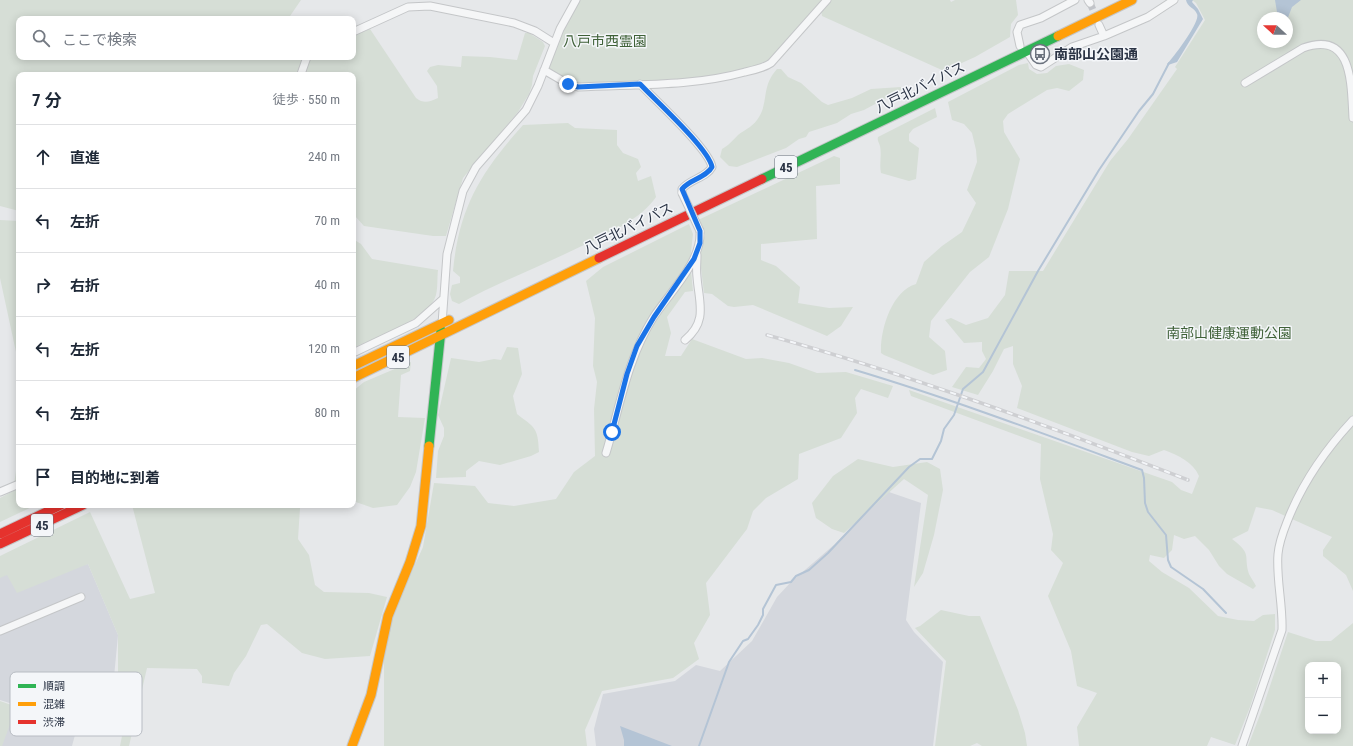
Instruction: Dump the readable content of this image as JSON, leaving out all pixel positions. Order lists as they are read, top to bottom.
{
  "streets": {
    "main road": ["八戸北バイパス", "45"]
  },
  "parks": ["八戸市西霊園", "南部山健康運動公園"],
  "places": {
    "bus stop": ["南部山公園通"]
  },
  "legend": ["順調", "混雑", "渋滞"],
  "north": "left",
  "page": {
    "search": "ここで検索",
    "heading": ["7 分", "徒歩 · 550 m"],
    "list": [
      ["直進", "240 m"],
      ["左折", "70 m"],
      ["右折", "40 m"],
      ["左折", "120 m"],
      ["左折", "80 m"],
      "目的地に到着"
    ],
    "map_buttons": ["+", "−"]
  }
}
